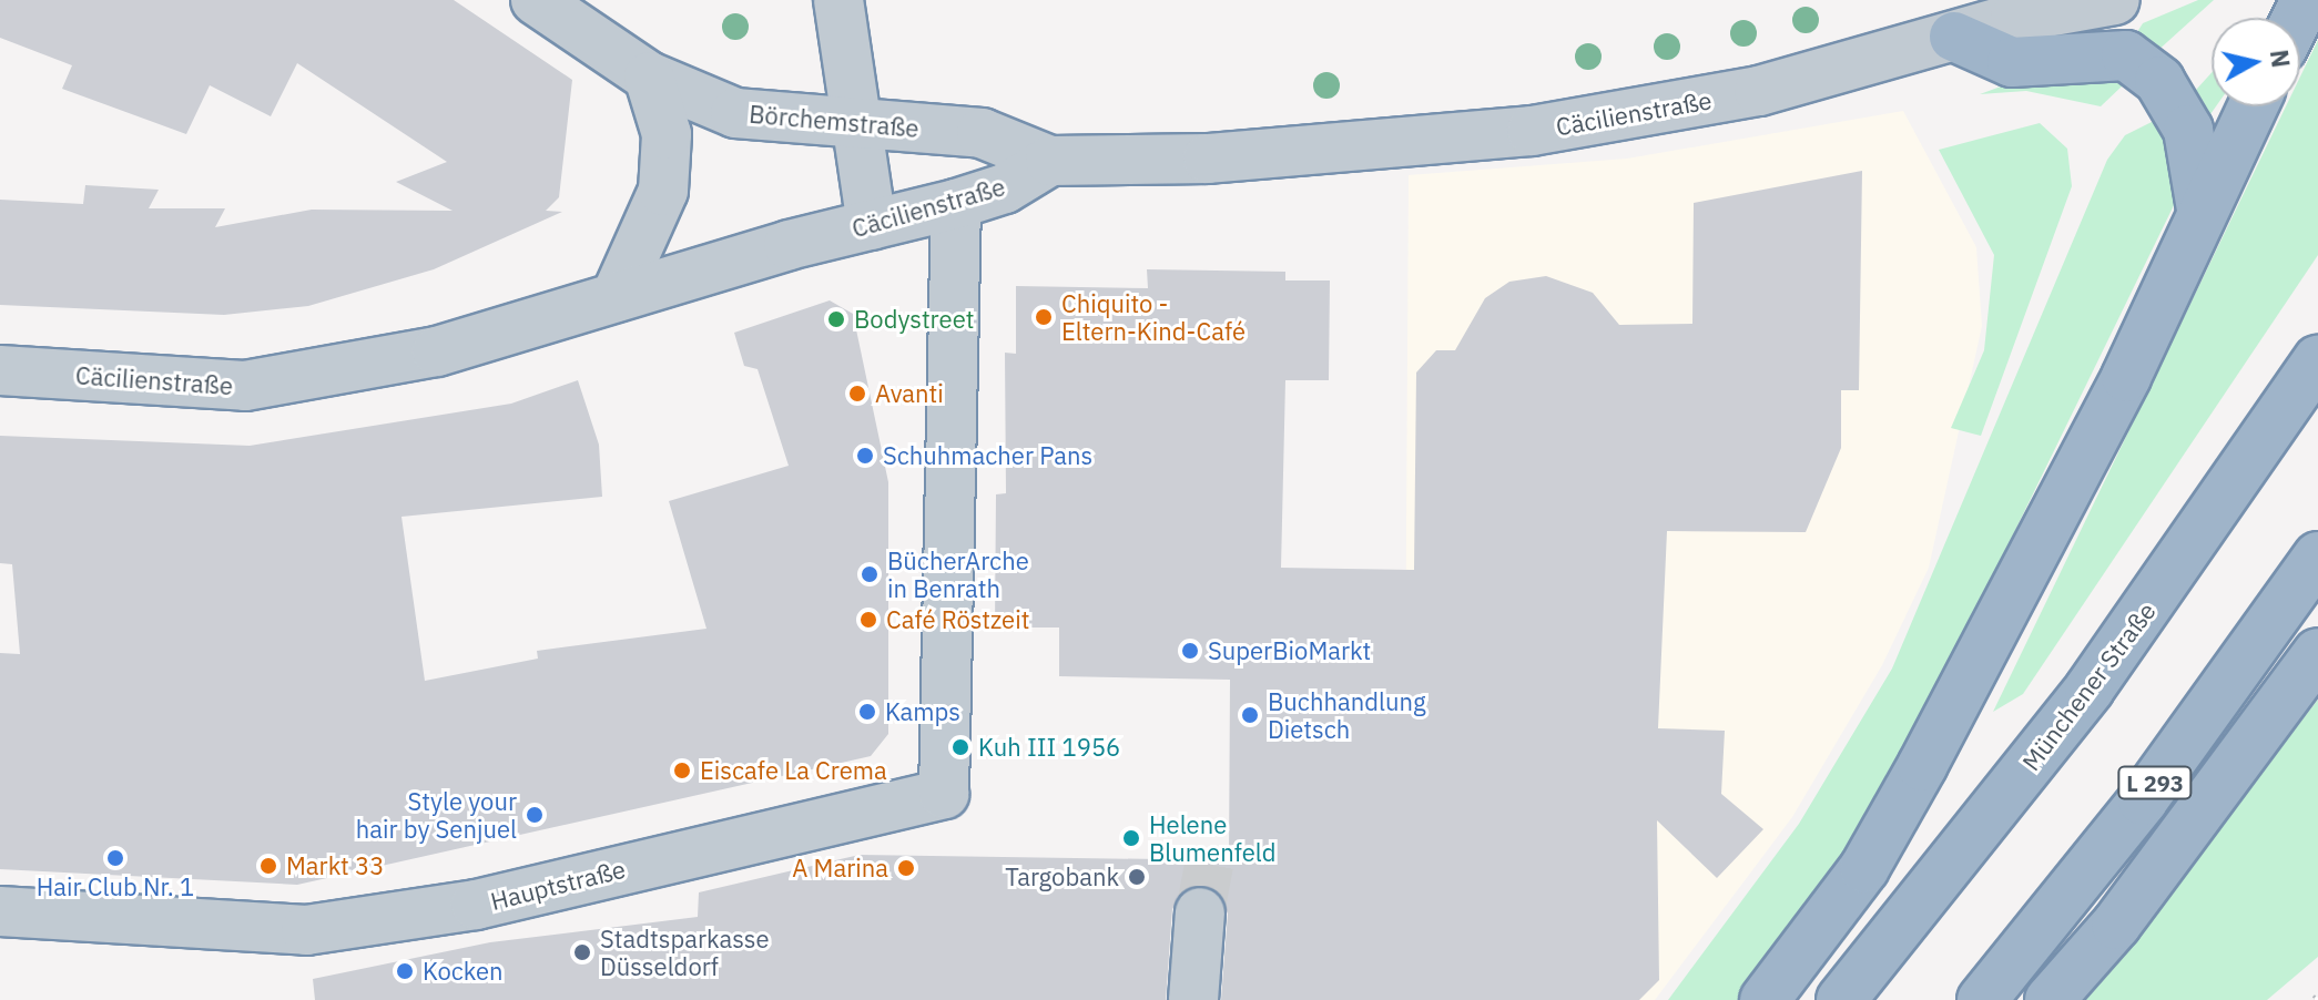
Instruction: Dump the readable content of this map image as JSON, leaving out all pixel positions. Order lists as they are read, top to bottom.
{
  "streets": {
    "highway": ["Münchener Straße", "L 293"],
    "street": ["Cäcilienstraße", "Börchemstraße", "Hauptstraße"]
  },
  "crossings": [
    ["Cäcilienstraße", "Börchemstraße"],
    ["Cäcilienstraße", "Hauptstraße"]
  ],
  "places": [
    "Chiquito - Eltern-Kind-Café",
    "Bodystreet",
    "Avanti",
    "Schuhmacher Pans",
    "BücherArche in Benrath",
    "Café Röstzeit",
    "SuperBioMarkt",
    "Kamps",
    "Buchhandlung Dietsch",
    "Kuh III 1956",
    "Eiscafe La Crema",
    "Style your hair by Senjuel",
    "Helene Blumenfeld",
    "Hair Club Nr. 1",
    "Markt 33",
    "A Marina",
    "Targobank",
    "Stadtsparkasse Düsseldorf",
    "Kocken"
  ],
  "north": "right"
}
